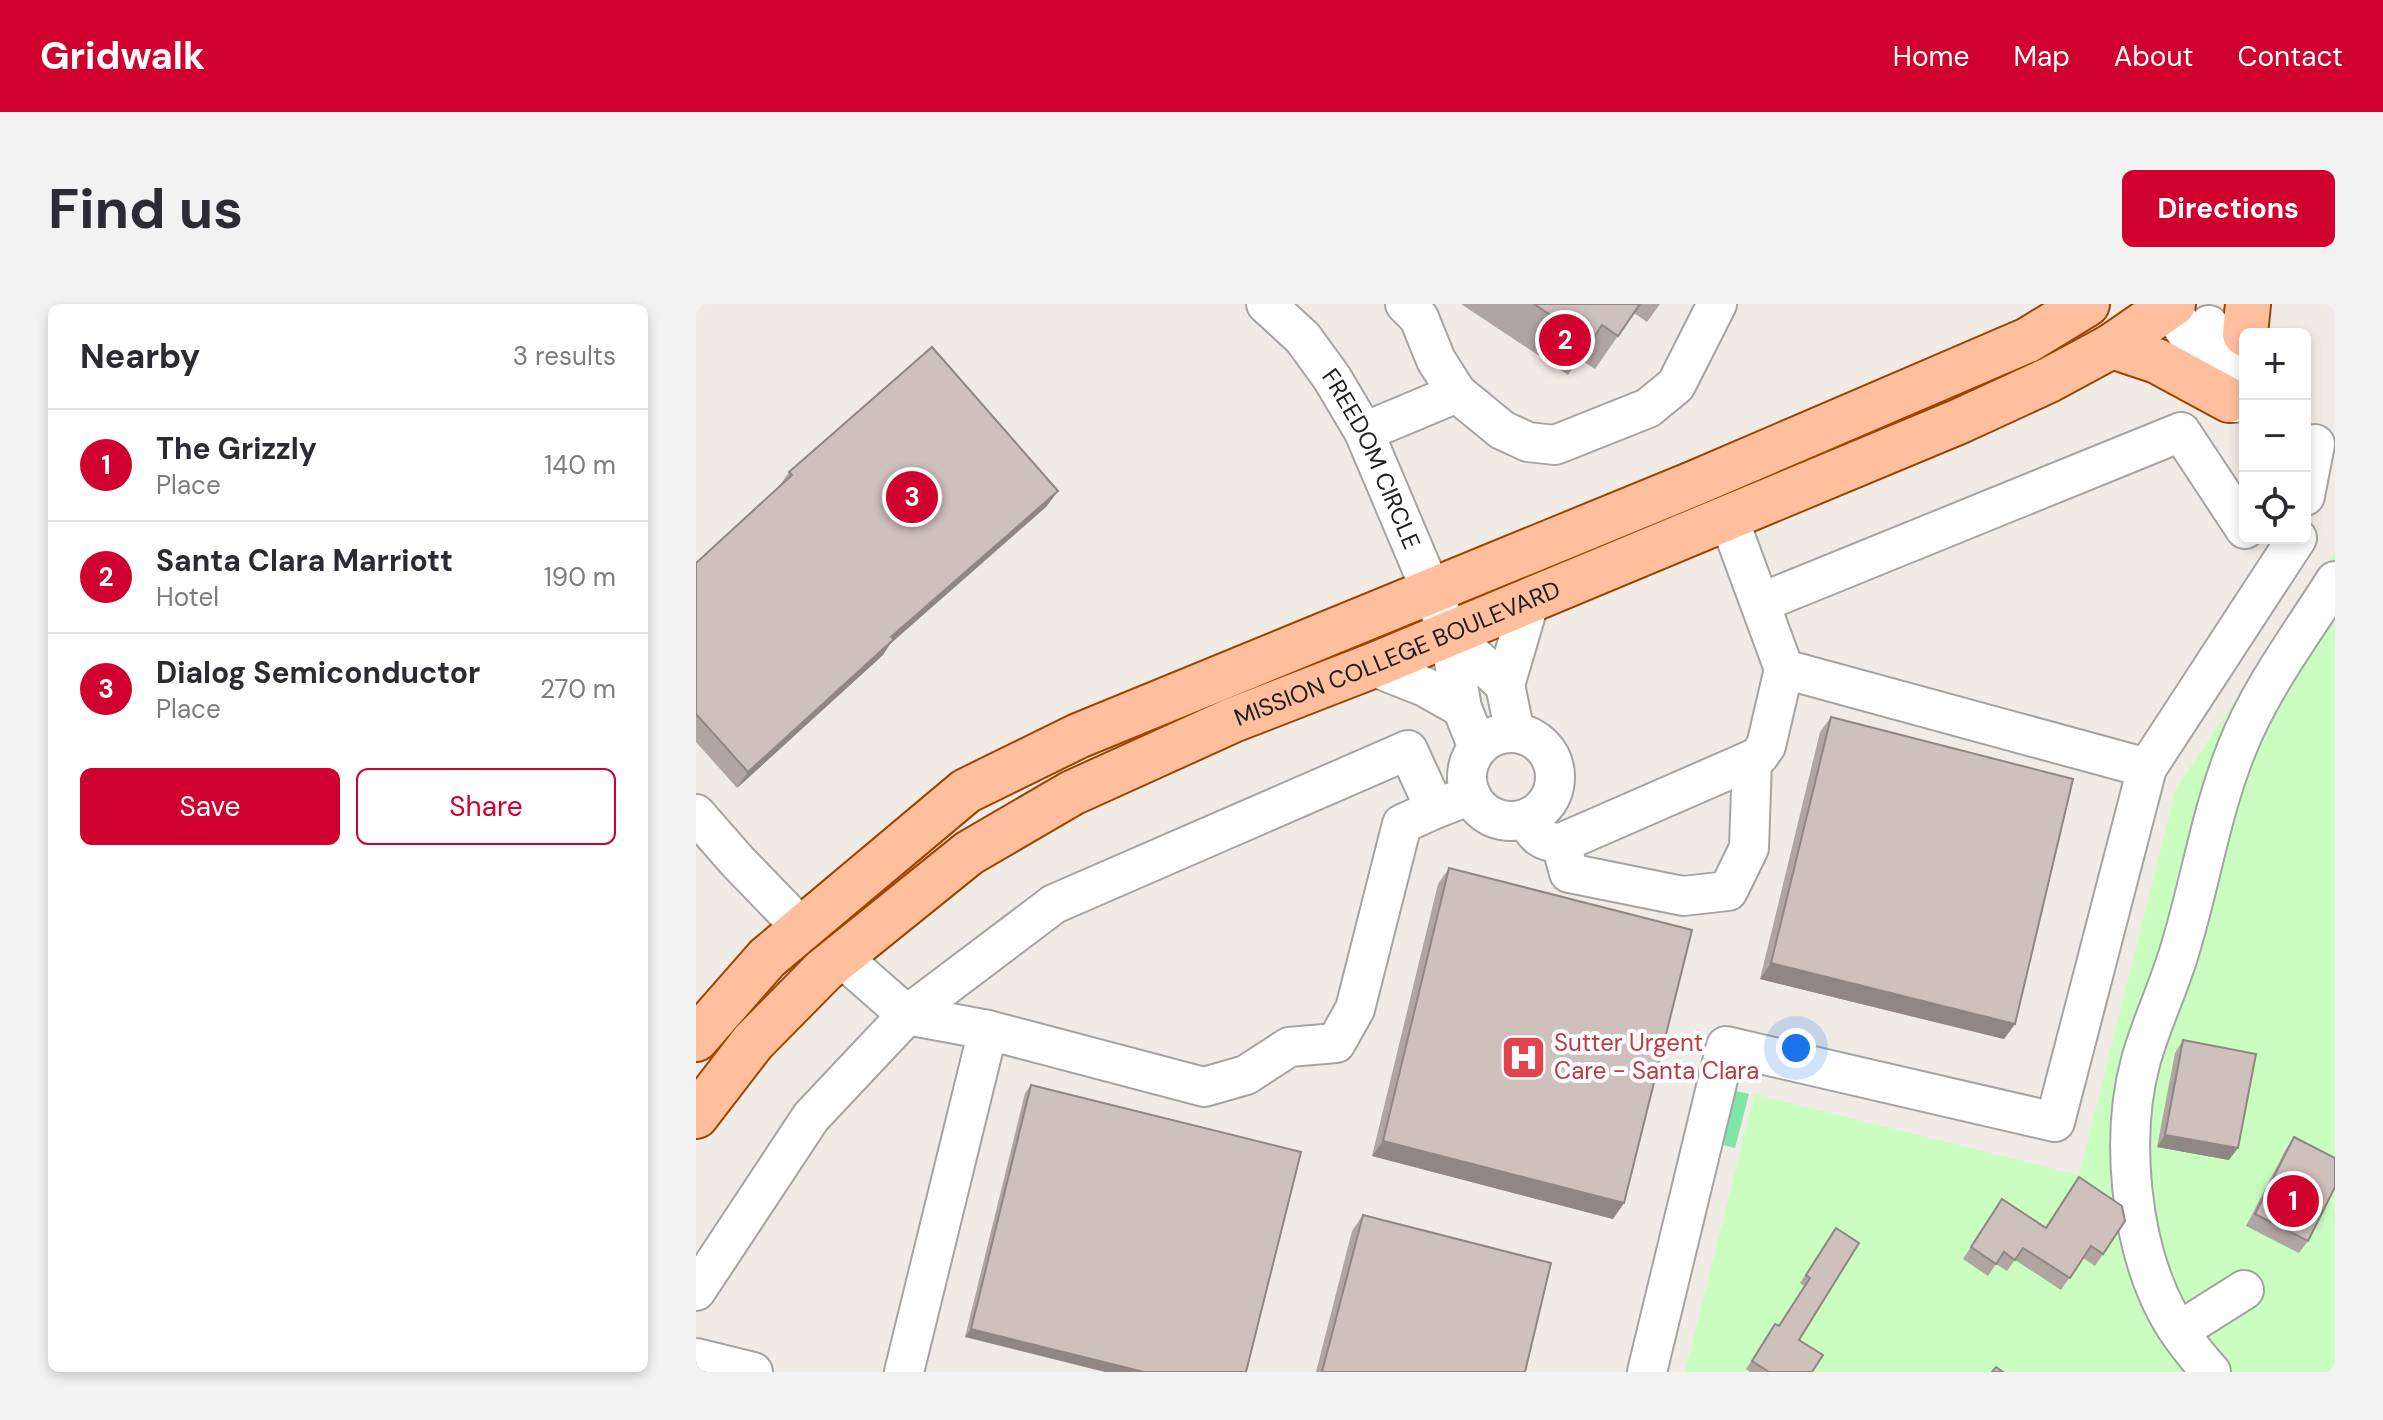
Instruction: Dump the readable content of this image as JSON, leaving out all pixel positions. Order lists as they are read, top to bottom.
{
  "streets": {
    "main road": ["MISSION COLLEGE BOULEVARD"],
    "street": ["FREEDOM CIRCLE"]
  },
  "crossings": [
    ["FREEDOM CIRCLE", "MISSION COLLEGE BOULEVARD"]
  ],
  "places": {
    "hospital": ["Sutter Urgent Care - Santa Clara"]
  },
  "page": {
    "header": "Gridwalk",
    "nav": [
      "Home",
      "Map",
      "About",
      "Contact"
    ],
    "buttons": [
      "Directions",
      ["Save", "Share"]
    ],
    "title": "Find us",
    "heading": ["Nearby", "3 results"],
    "pins": ["2", "3", "1"],
    "map_buttons": ["+", "−"],
    "list": [
      {
        "mark": "1",
        "name": "The Grizzly",
        "note": "Place",
        "value": "140 m"
      },
      {
        "mark": "2",
        "name": "Santa Clara Marriott",
        "note": "Hotel",
        "value": "190 m"
      },
      {
        "mark": "3",
        "name": "Dialog Semiconductor",
        "note": "Place",
        "value": "270 m"
      }
    ]
  }
}
